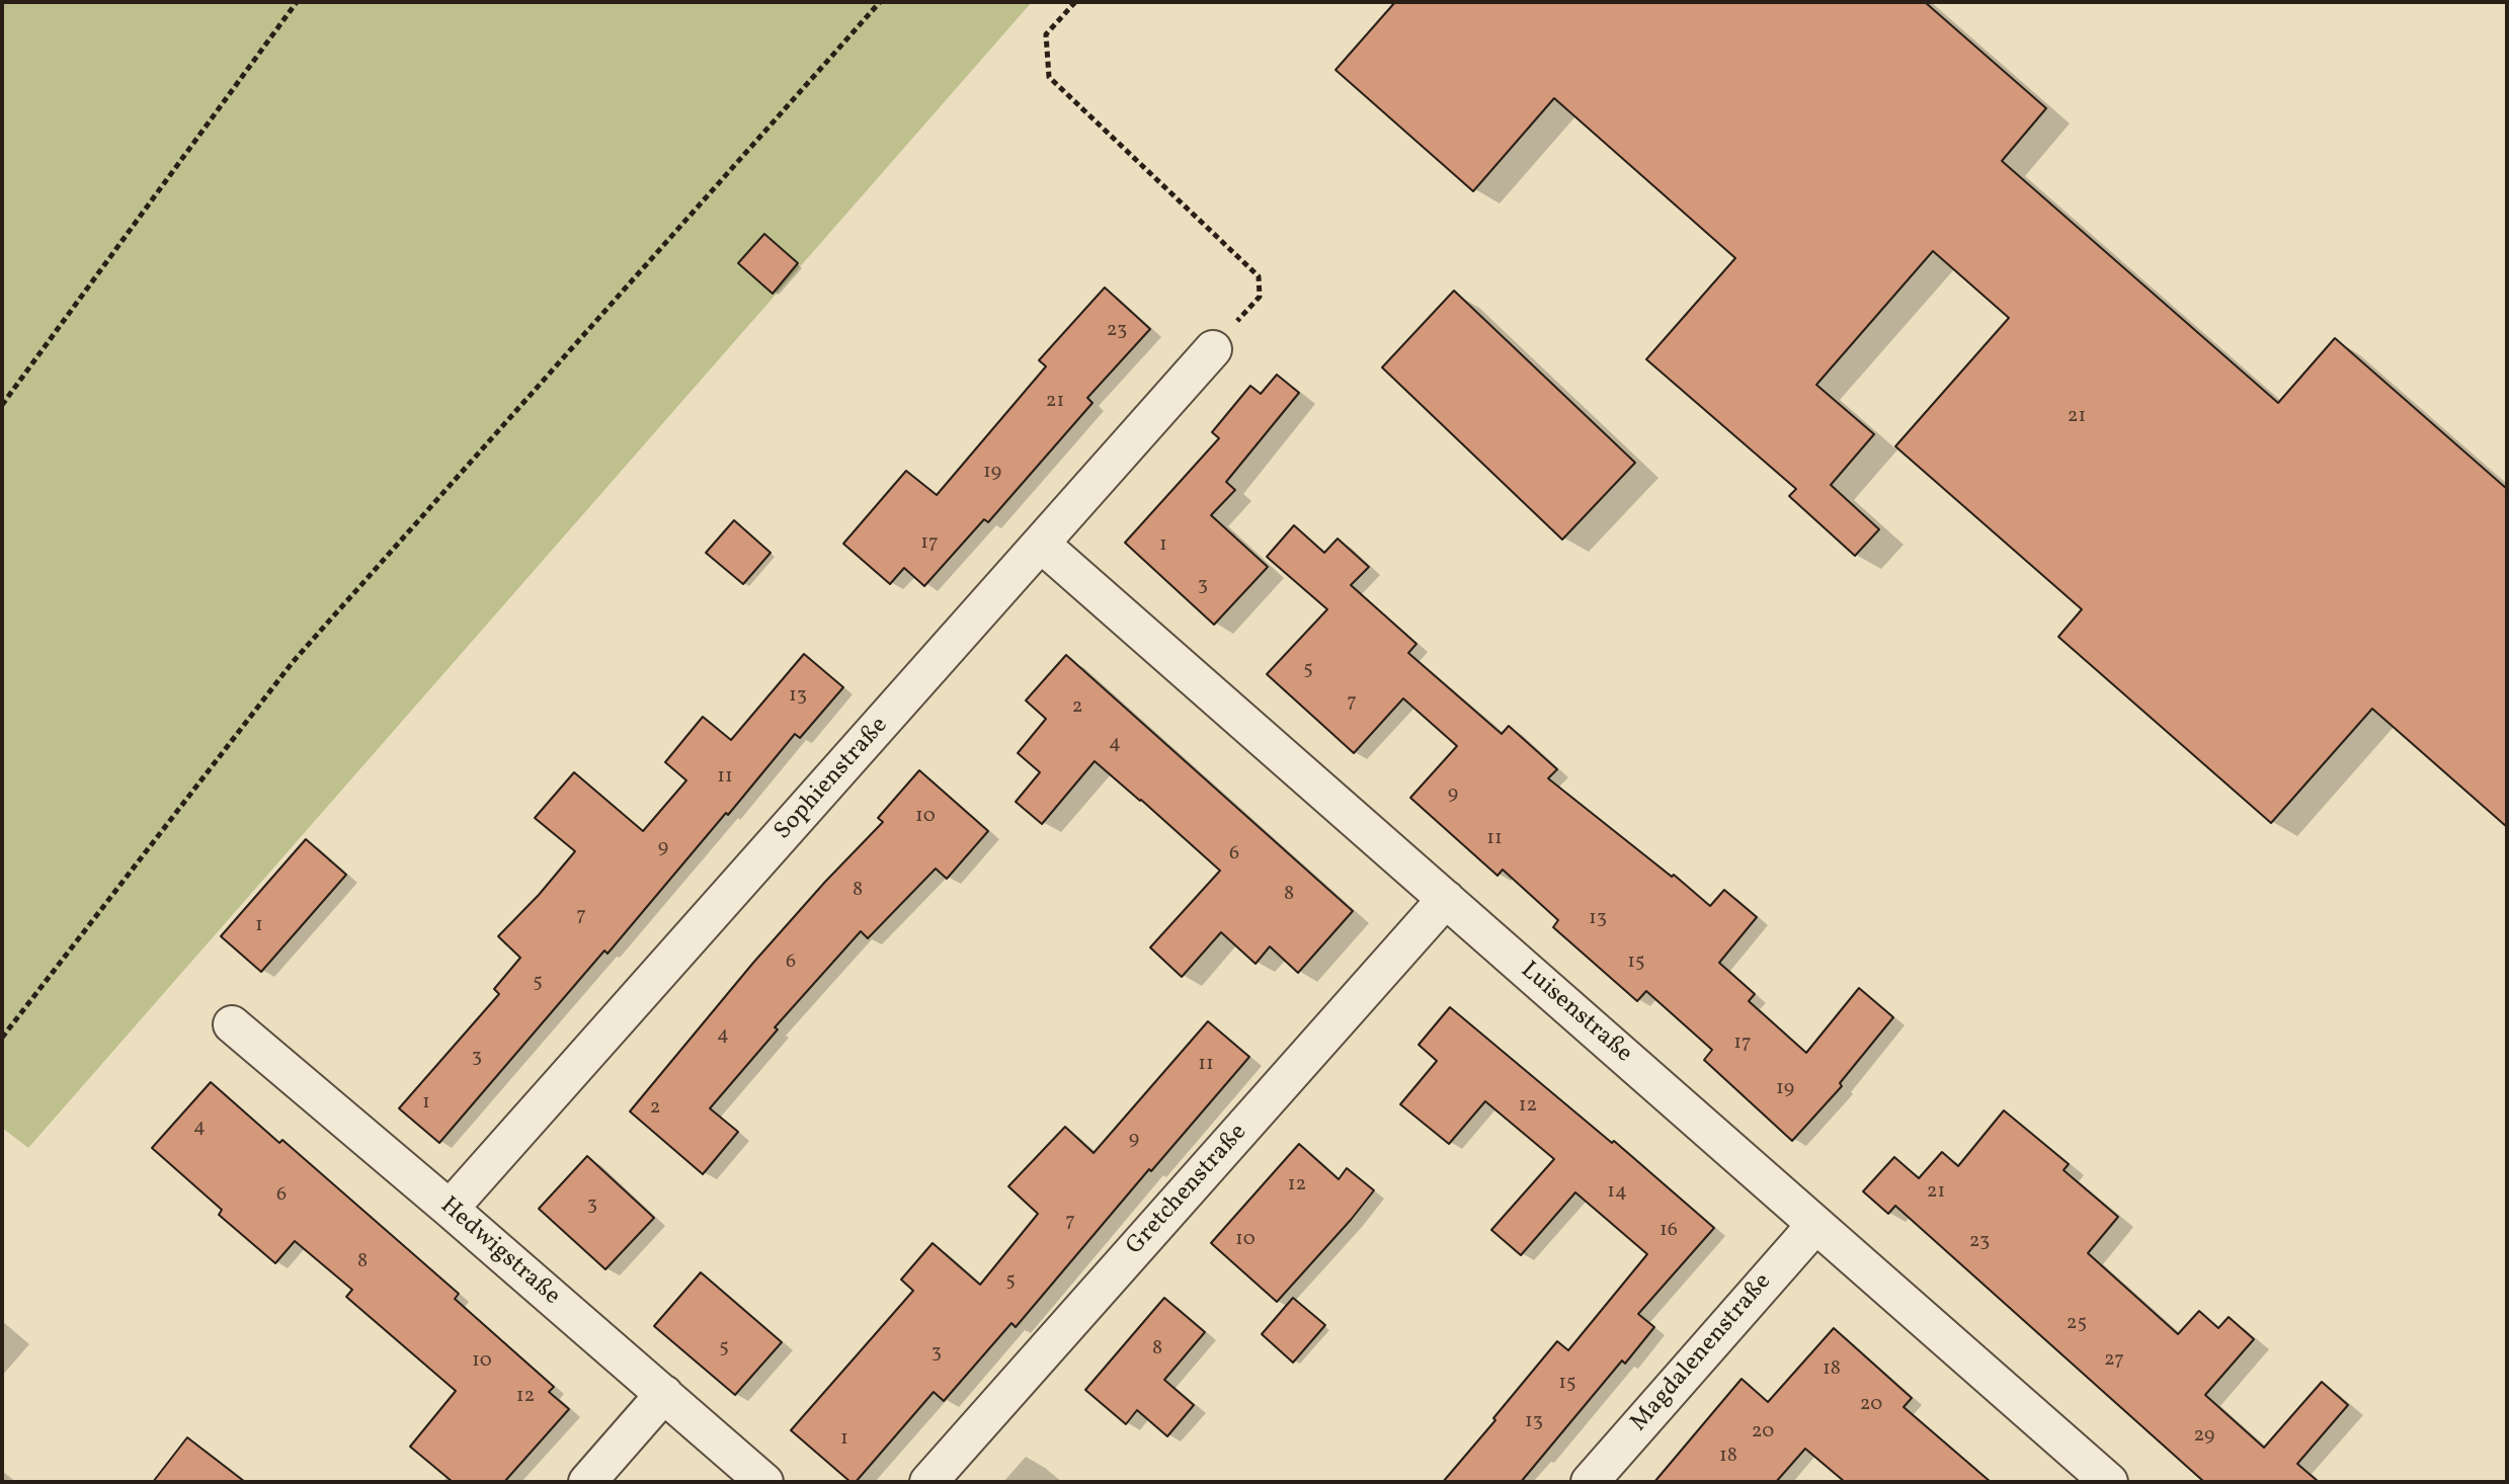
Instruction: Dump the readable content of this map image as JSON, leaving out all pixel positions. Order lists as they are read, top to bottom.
{
  "streets": {
    "street": [
      "Sophienstraße",
      "Luisenstraße",
      "Gretchenstraße",
      "Hedwigstraße",
      "Magdalenenstraße"
    ]
  },
  "crossings": [
    ["Sophienstraße", "Luisenstraße"],
    ["Sophienstraße", "Hedwigstraße"],
    ["Luisenstraße", "Gretchenstraße"],
    ["Luisenstraße", "Magdalenenstraße"]
  ],
  "house_numbers": [
    "23",
    "21",
    "21",
    "19",
    "17",
    "1",
    "3",
    "5",
    "13",
    "7",
    "2",
    "4",
    "11",
    "9",
    "10",
    "11",
    "9",
    "6",
    "8",
    "8",
    "7",
    "13",
    "1",
    "6",
    "15",
    "5",
    "4",
    "17",
    "3",
    "11",
    "19",
    "1",
    "12",
    "2",
    "4",
    "9",
    "12",
    "14",
    "21",
    "6",
    "3",
    "7",
    "16",
    "10",
    "23",
    "8",
    "5",
    "25",
    "5",
    "8",
    "3",
    "27",
    "10",
    "18",
    "15",
    "12",
    "20",
    "13",
    "20",
    "29",
    "1",
    "18"
  ]
}
